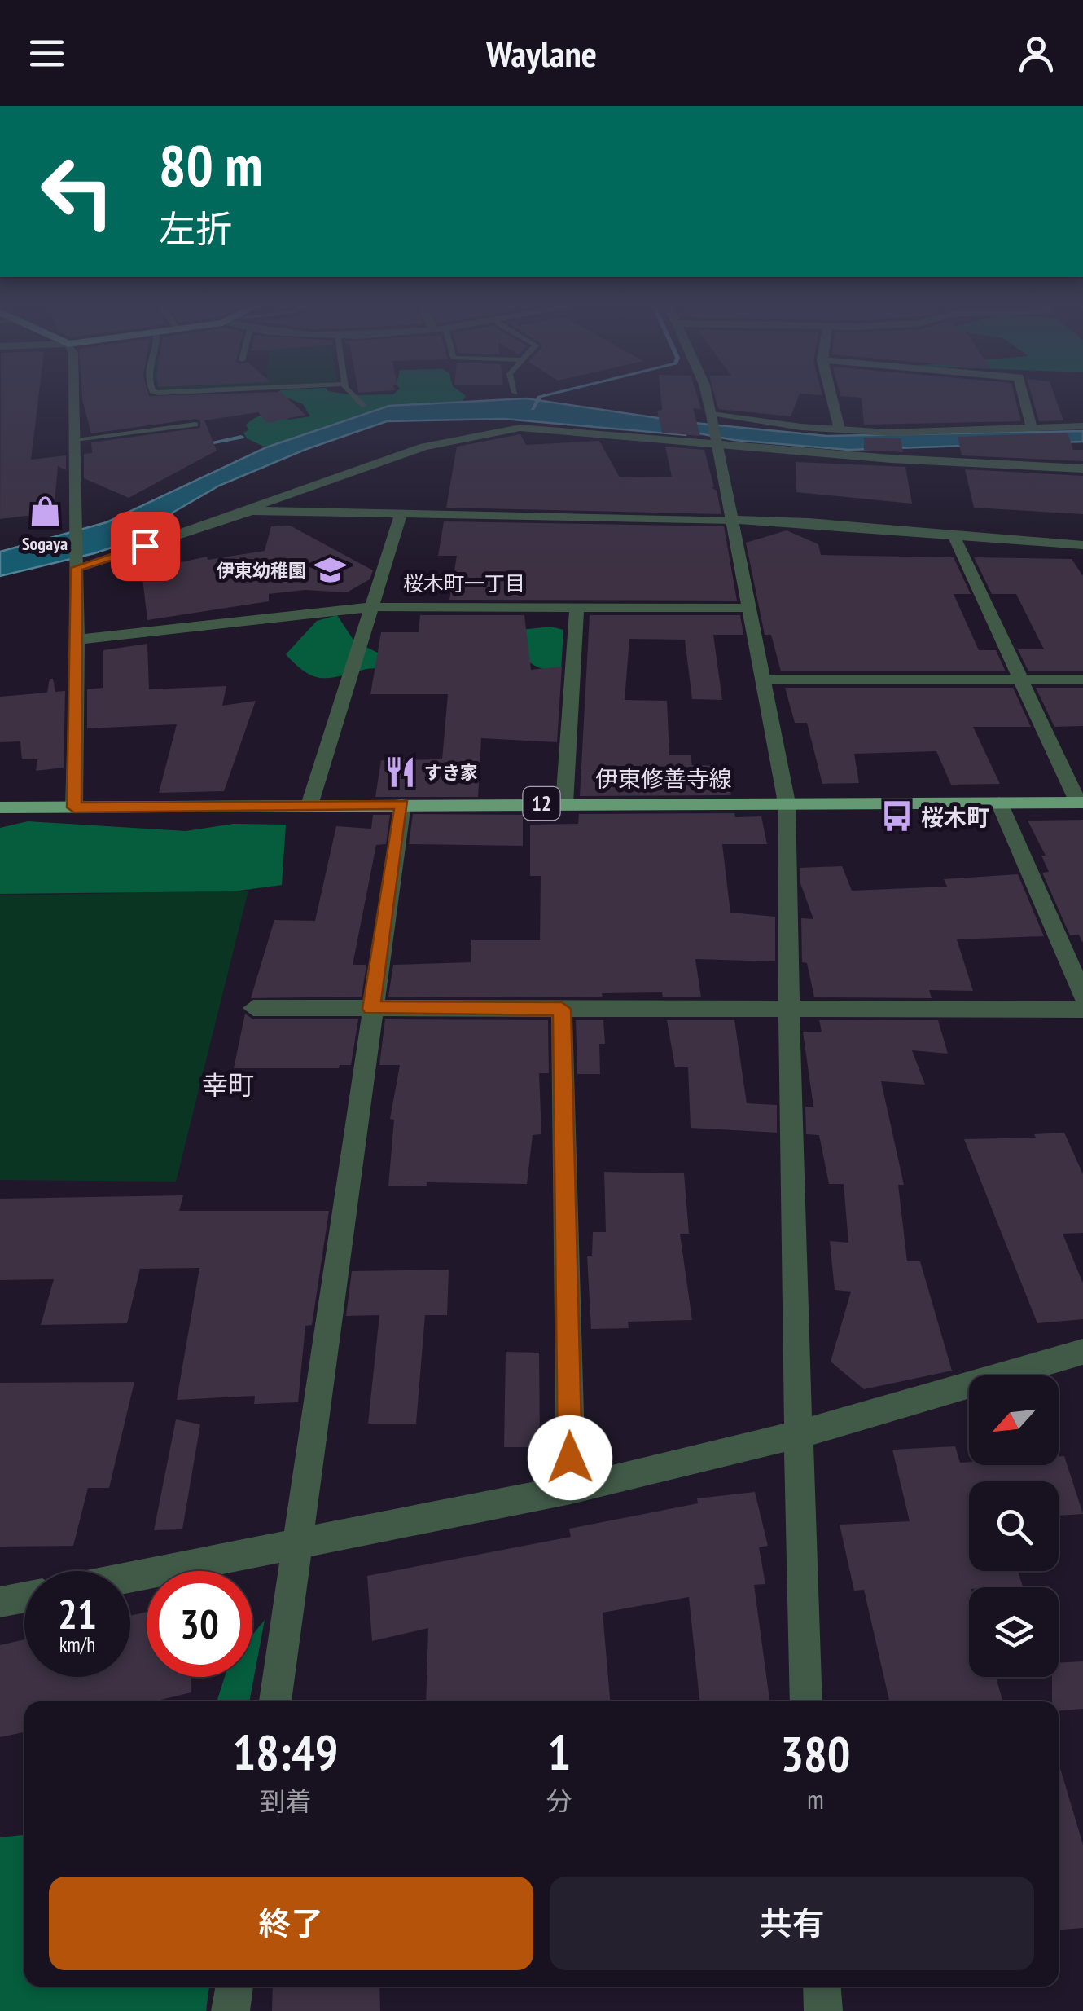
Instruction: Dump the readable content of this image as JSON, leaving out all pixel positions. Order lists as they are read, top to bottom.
{
  "streets": {
    "main road": ["伊東修善寺線", "12"]
  },
  "districts": ["桜木町一丁目", "幸町"],
  "places": {
    "shop": ["Sogaya"],
    "school or university": ["伊東幼稚園"],
    "restaurant": ["すき家"],
    "bus stop": ["桜木町"]
  },
  "north": "bottom left",
  "page": {
    "header": "Waylane",
    "turn": ["80 m", "左折"],
    "speed": "21 km/h",
    "limit": "30",
    "eta": [
      "18:49",
      "到着",
      "1",
      "分",
      "380",
      "m"
    ],
    "buttons": ["終了", "共有"]
  }
}
